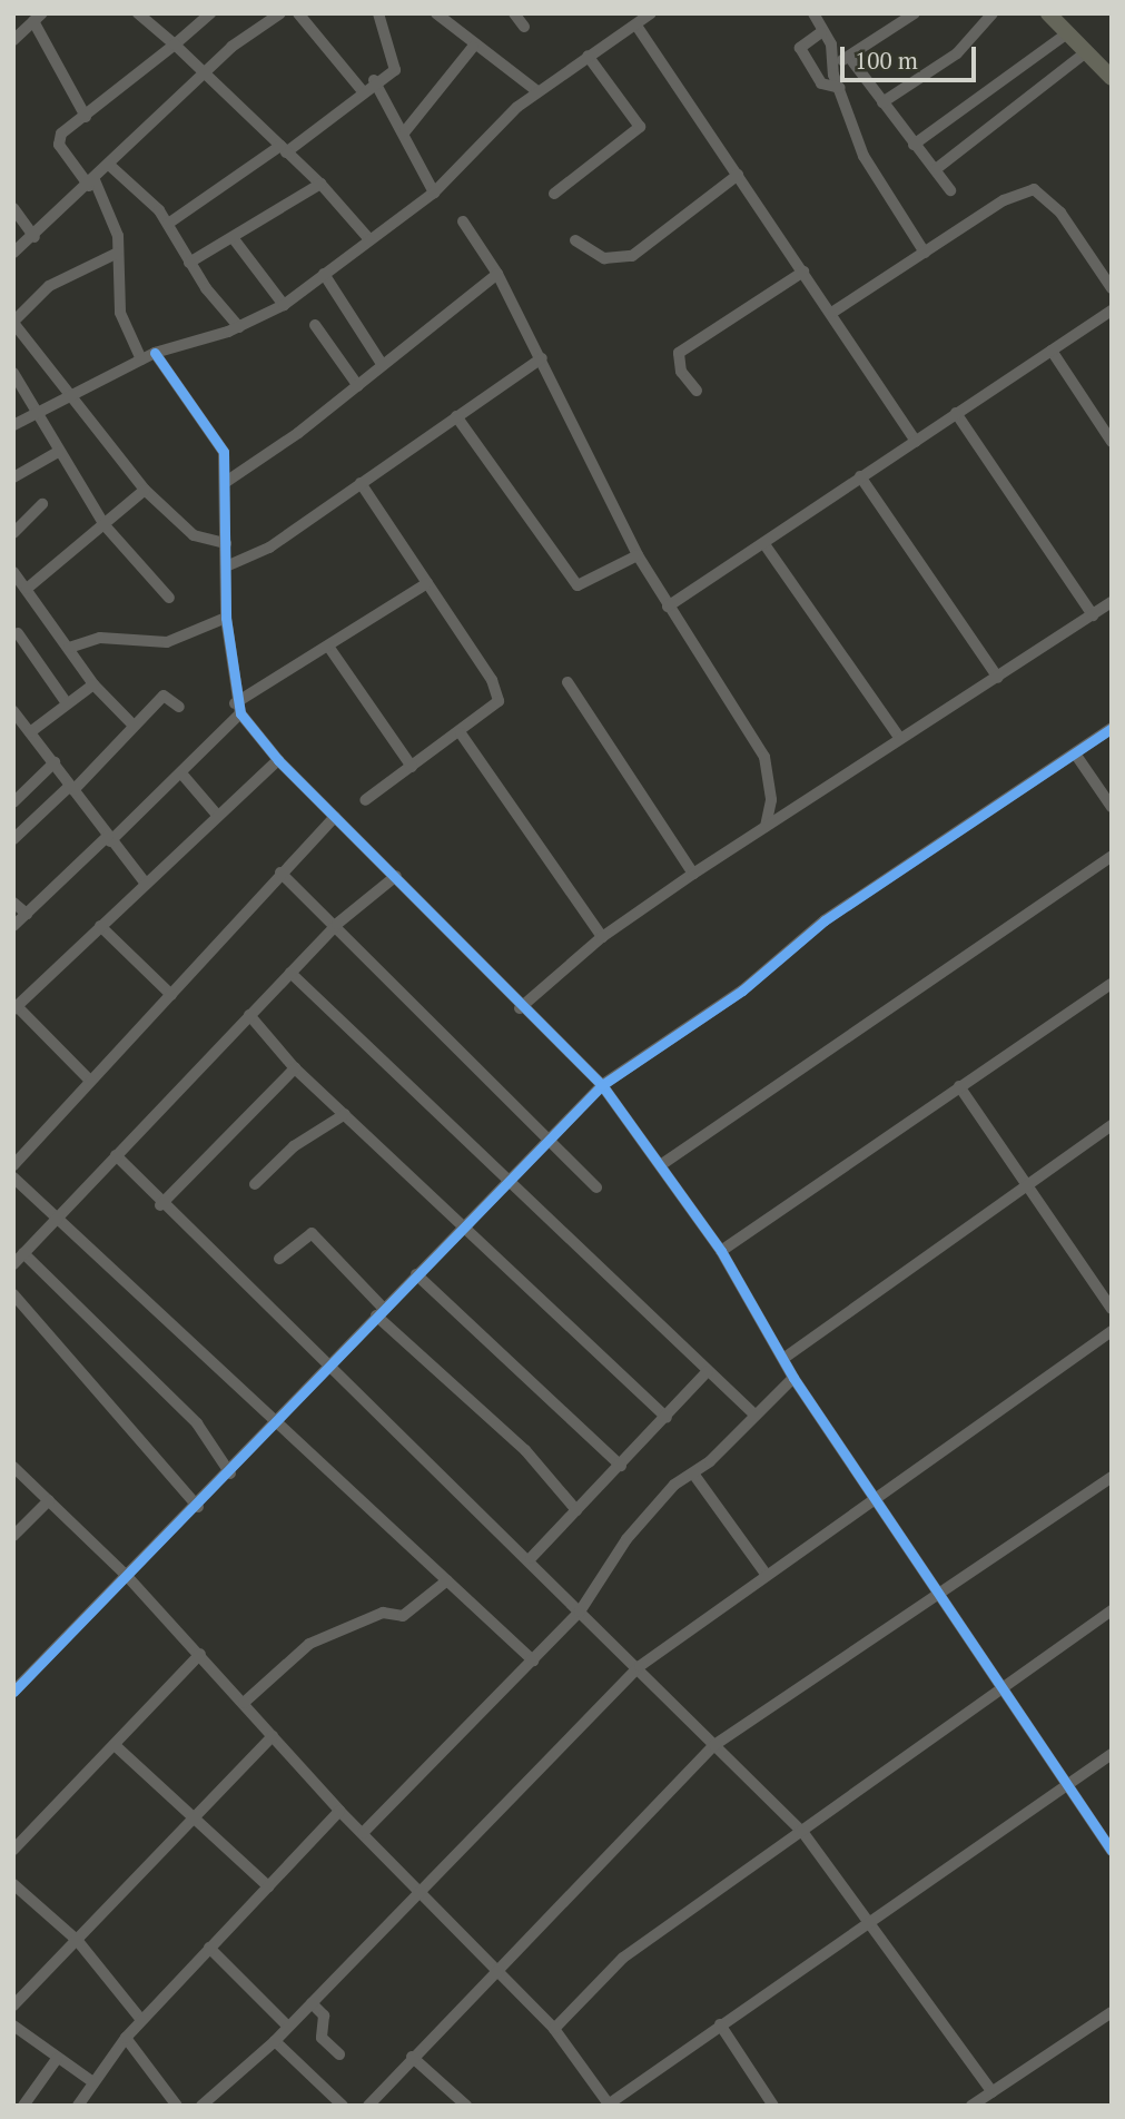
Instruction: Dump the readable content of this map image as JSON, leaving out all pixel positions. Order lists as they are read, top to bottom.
{
  "scale_bar": "100 m"
}
